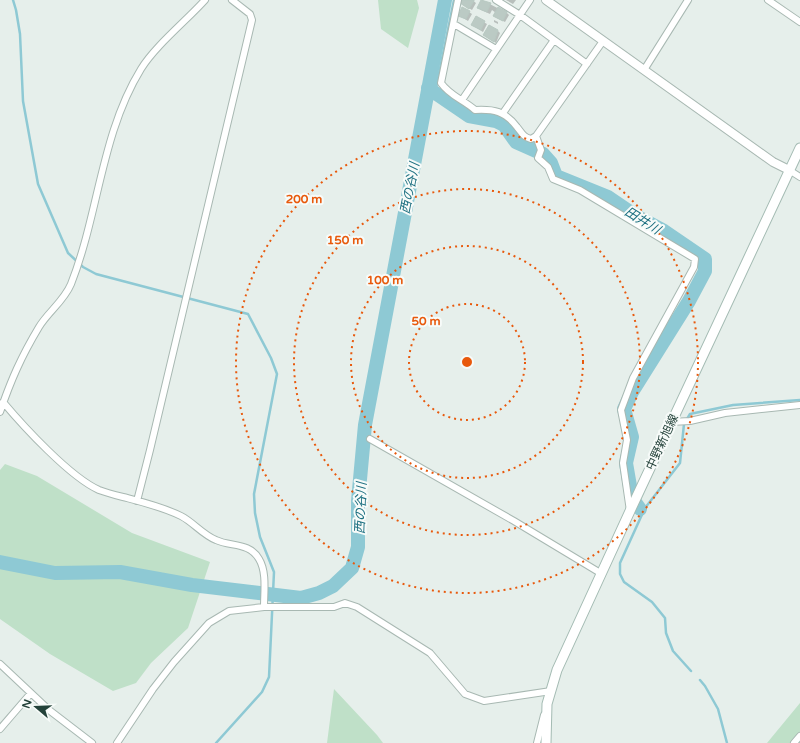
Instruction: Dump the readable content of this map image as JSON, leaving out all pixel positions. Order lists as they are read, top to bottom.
{
  "streets": {
    "main road": ["中野新旭線"]
  },
  "water": ["西の谷川", "田井川"],
  "north": "left",
  "rings": [
    "200 m",
    "150 m",
    "100 m",
    "50 m"
  ]
}
